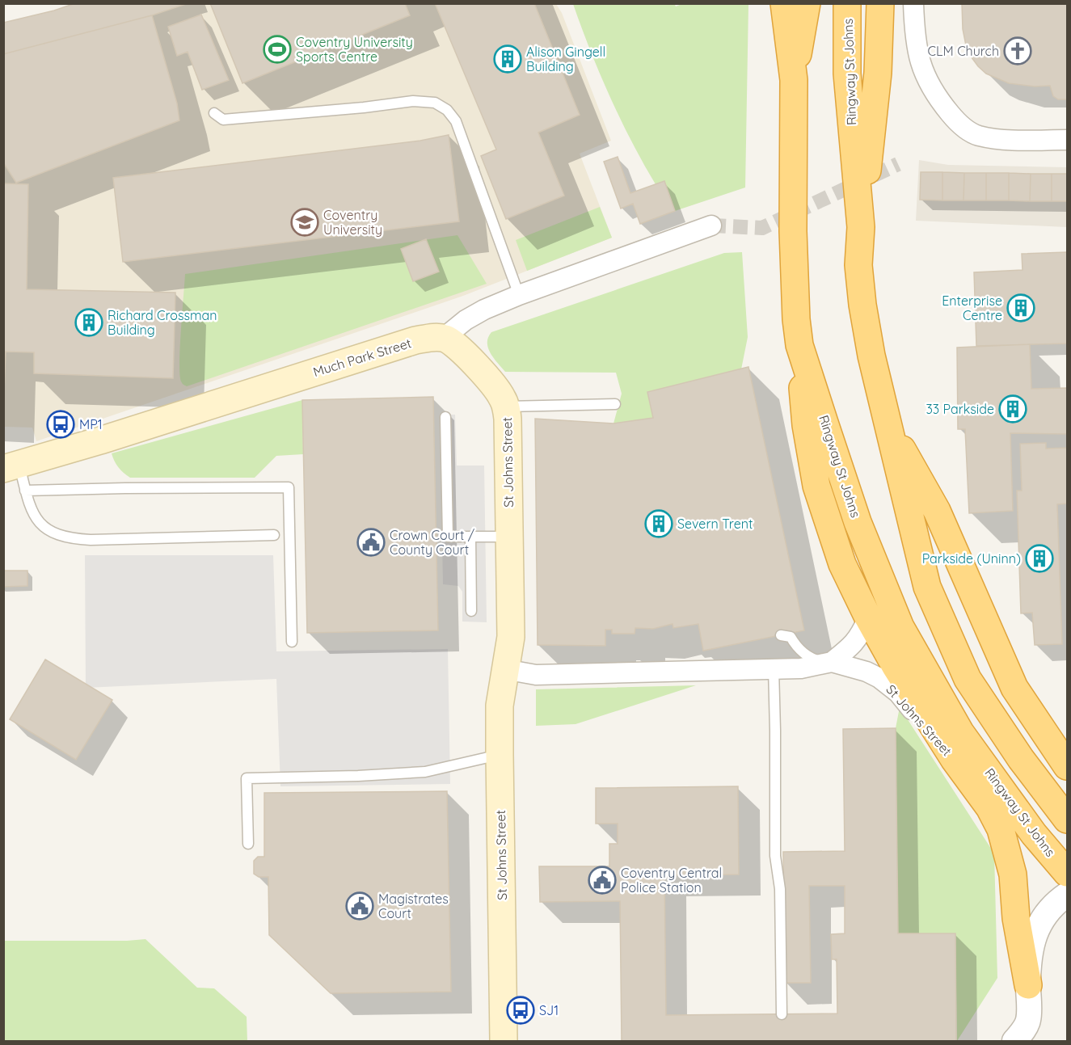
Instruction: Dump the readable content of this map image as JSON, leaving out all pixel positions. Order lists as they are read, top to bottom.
{
  "streets": {
    "highway": ["Ringway St Johns"],
    "main road": ["Much Park Street", "St Johns Street"]
  },
  "crossings": [
    ["Much Park Street", "St Johns Street"]
  ],
  "places": {
    "sports": ["Coventry University Sports Centre"],
    "church": ["CLM Church"],
    "building": [
      "Alison Gingell Building",
      "Enterprise Centre",
      "Richard Crossman Building",
      "33 Parkside",
      "Severn Trent",
      "Parkside (Uninn)"
    ],
    "school or university": ["Coventry University"],
    "bus stop": ["MP1", "SJ1"],
    "public building": ["Crown Court / County Court", "Coventry Central Police Station", "Magistrates Court"]
  }
}
